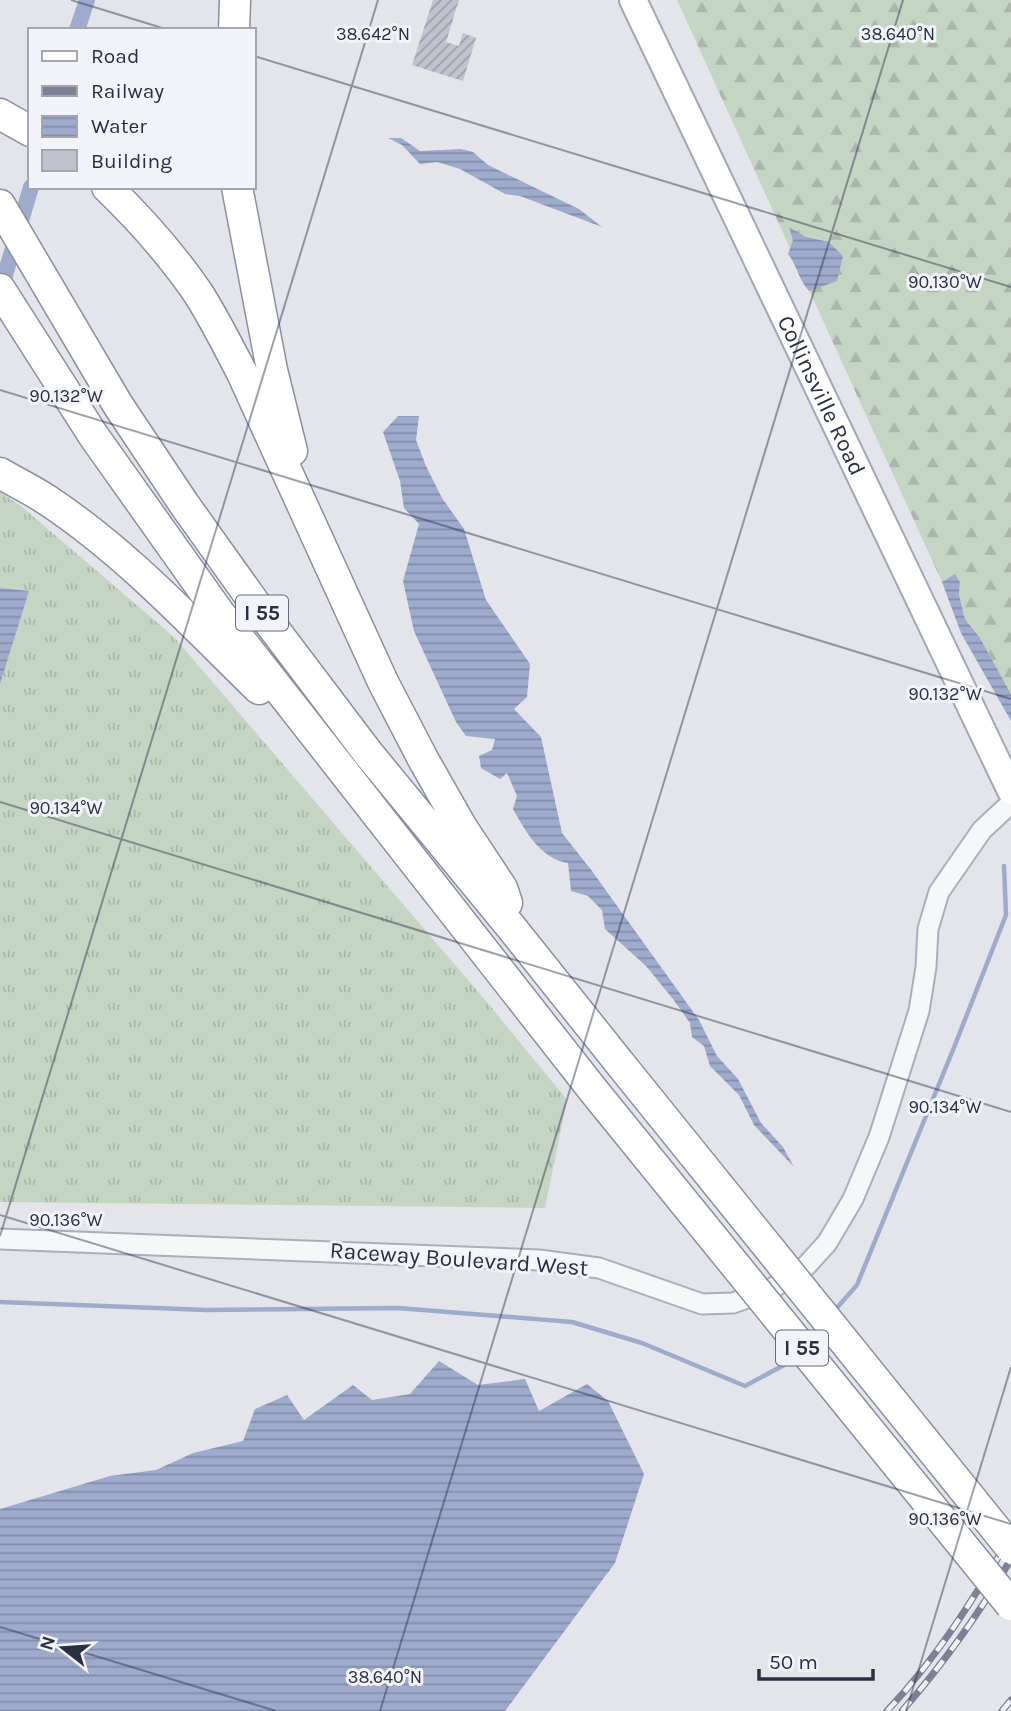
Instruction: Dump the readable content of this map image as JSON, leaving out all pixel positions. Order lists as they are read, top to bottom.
{
  "streets": {
    "highway": ["I 55"],
    "main road": ["Collinsville Road"],
    "street": ["Raceway Boulevard West"]
  },
  "legend": [
    "Road",
    "Railway",
    "Water",
    "Building"
  ],
  "scale_bar": "50 m",
  "north": "left",
  "coordinates": [
    "38.642°N",
    "38.640°N",
    "90.130°W",
    "90.132°W",
    "90.134°W",
    "90.136°W"
  ]
}
